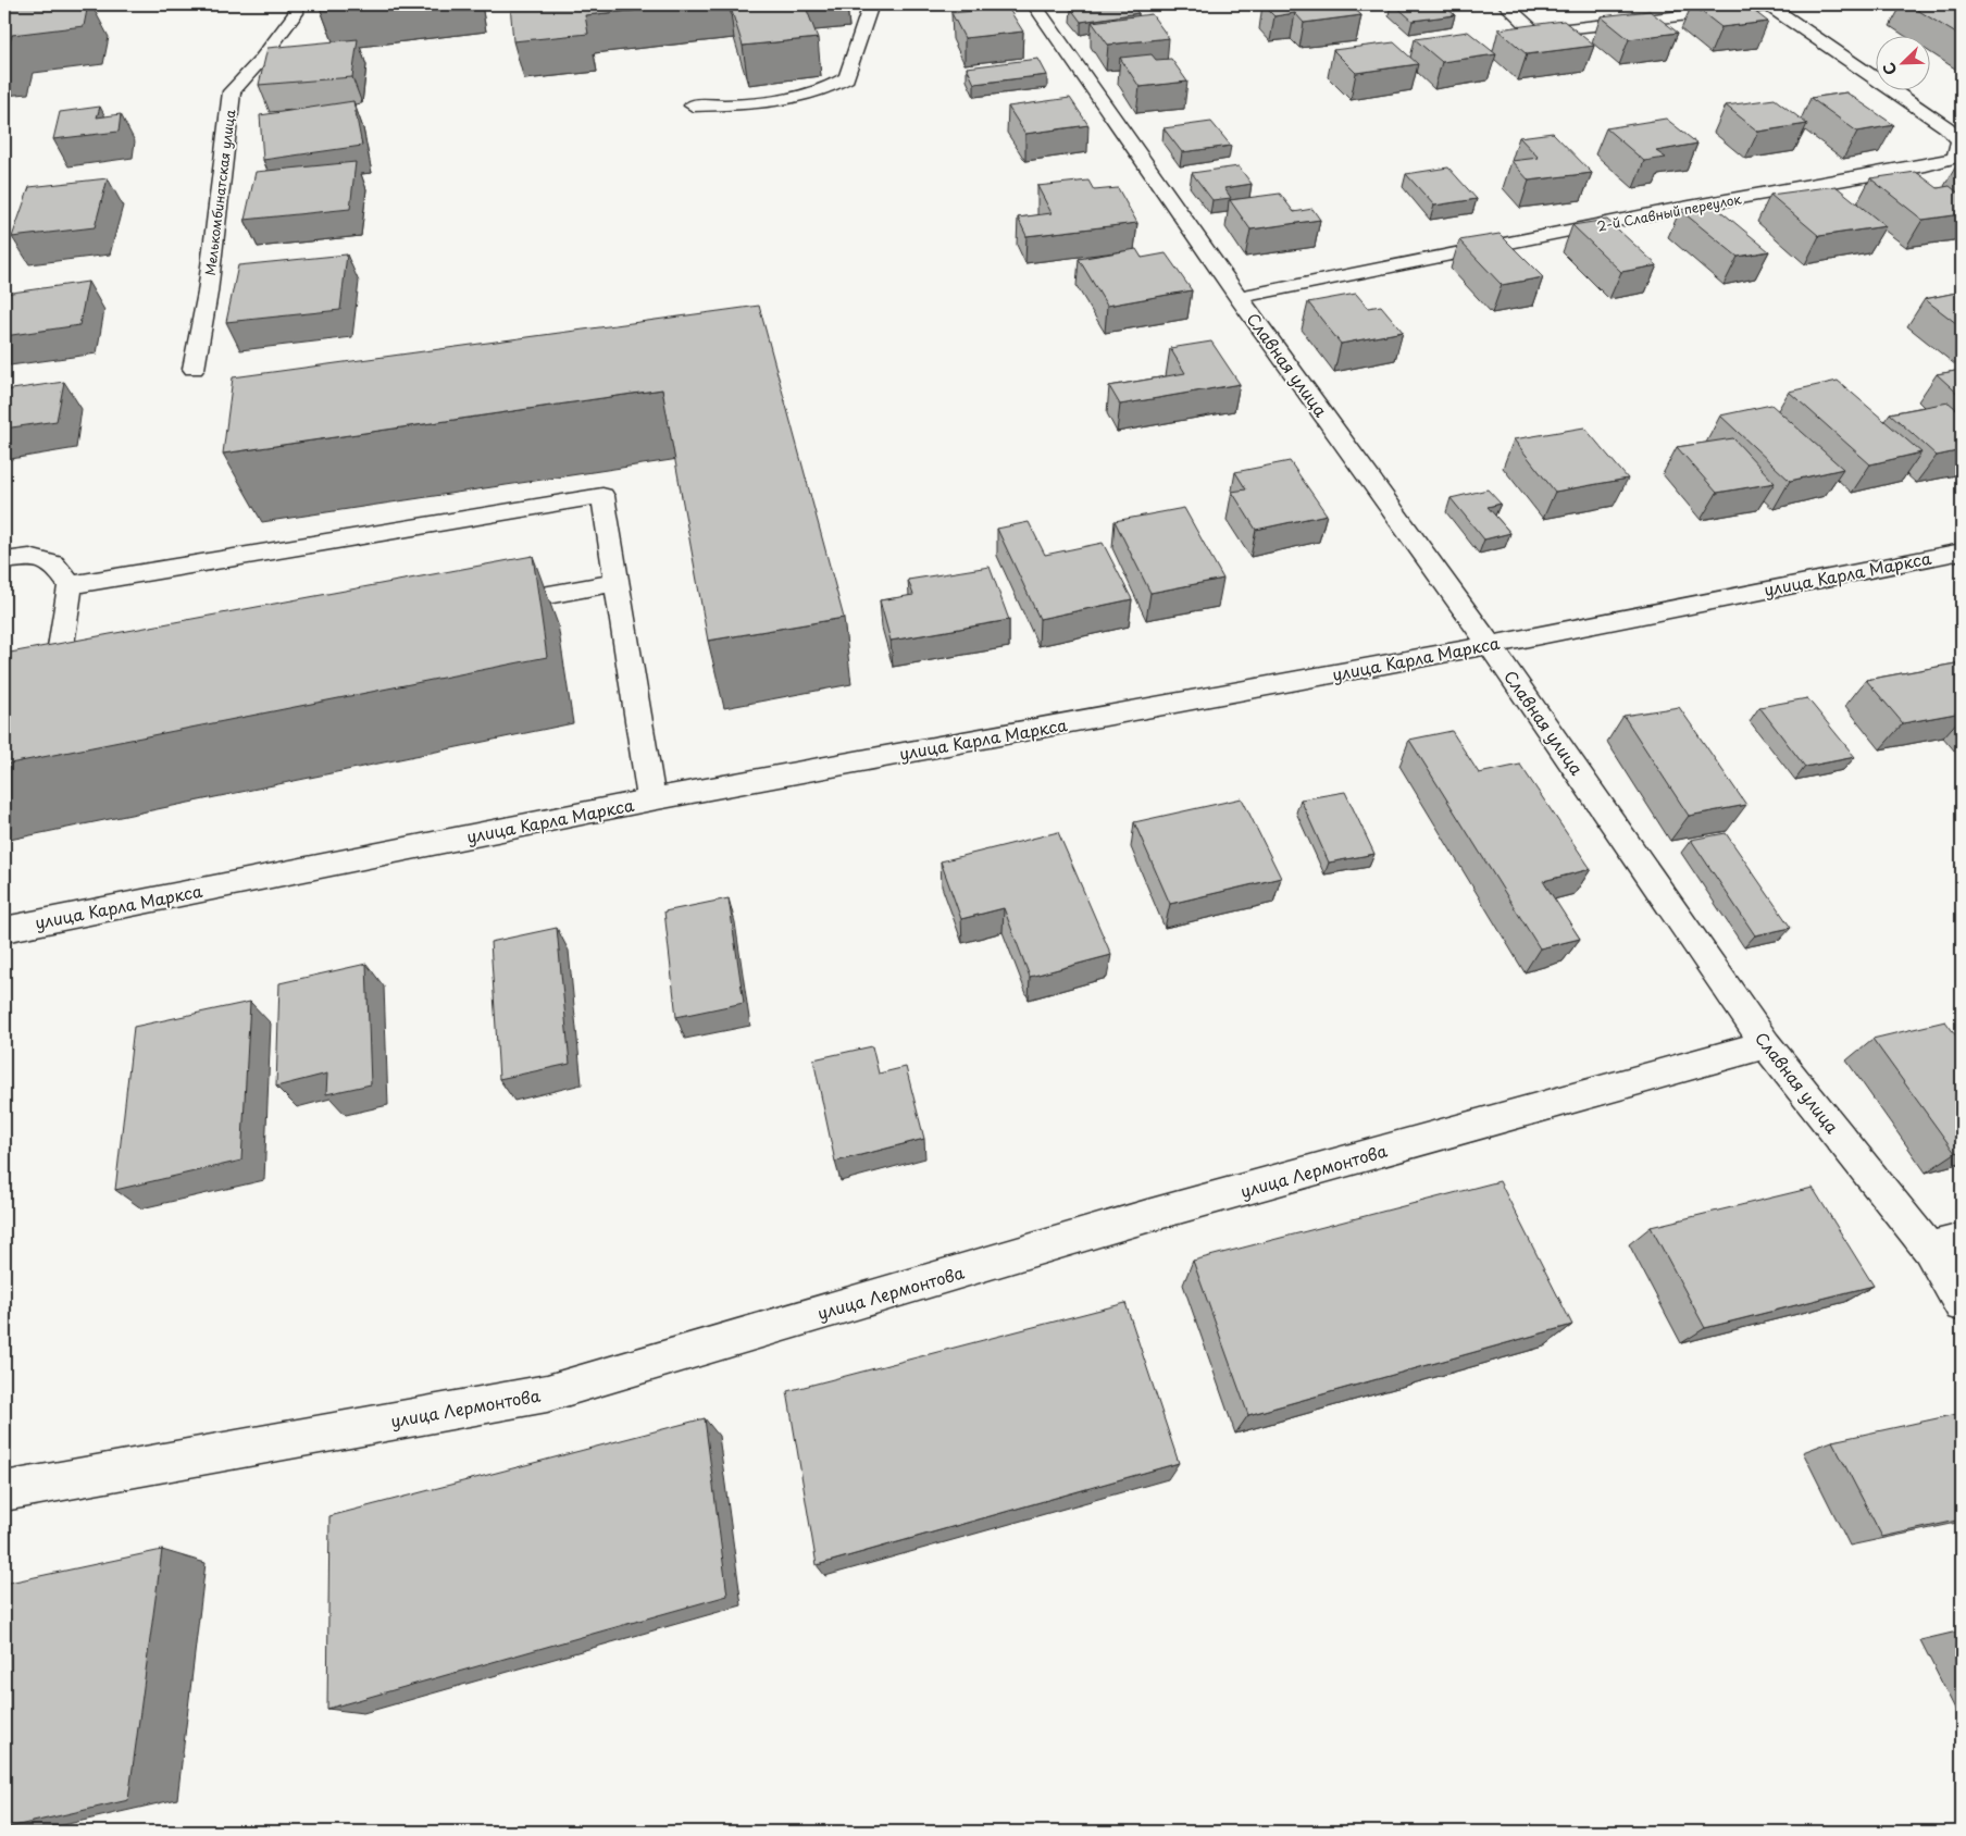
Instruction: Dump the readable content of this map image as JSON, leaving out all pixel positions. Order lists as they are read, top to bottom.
{
  "streets": {
    "street": [
      "Мелькомбинатская улица",
      "2-й Славный переулок",
      "Славная улица",
      "улица Карла Маркса",
      "улица Лермонтова"
    ]
  },
  "crossings": [
    ["2-й Славный переулок", "Славная улица"],
    ["Славная улица", "улица Карла Маркса"],
    ["Славная улица", "улица Лермонтова"]
  ],
  "north": "bottom left"
}
